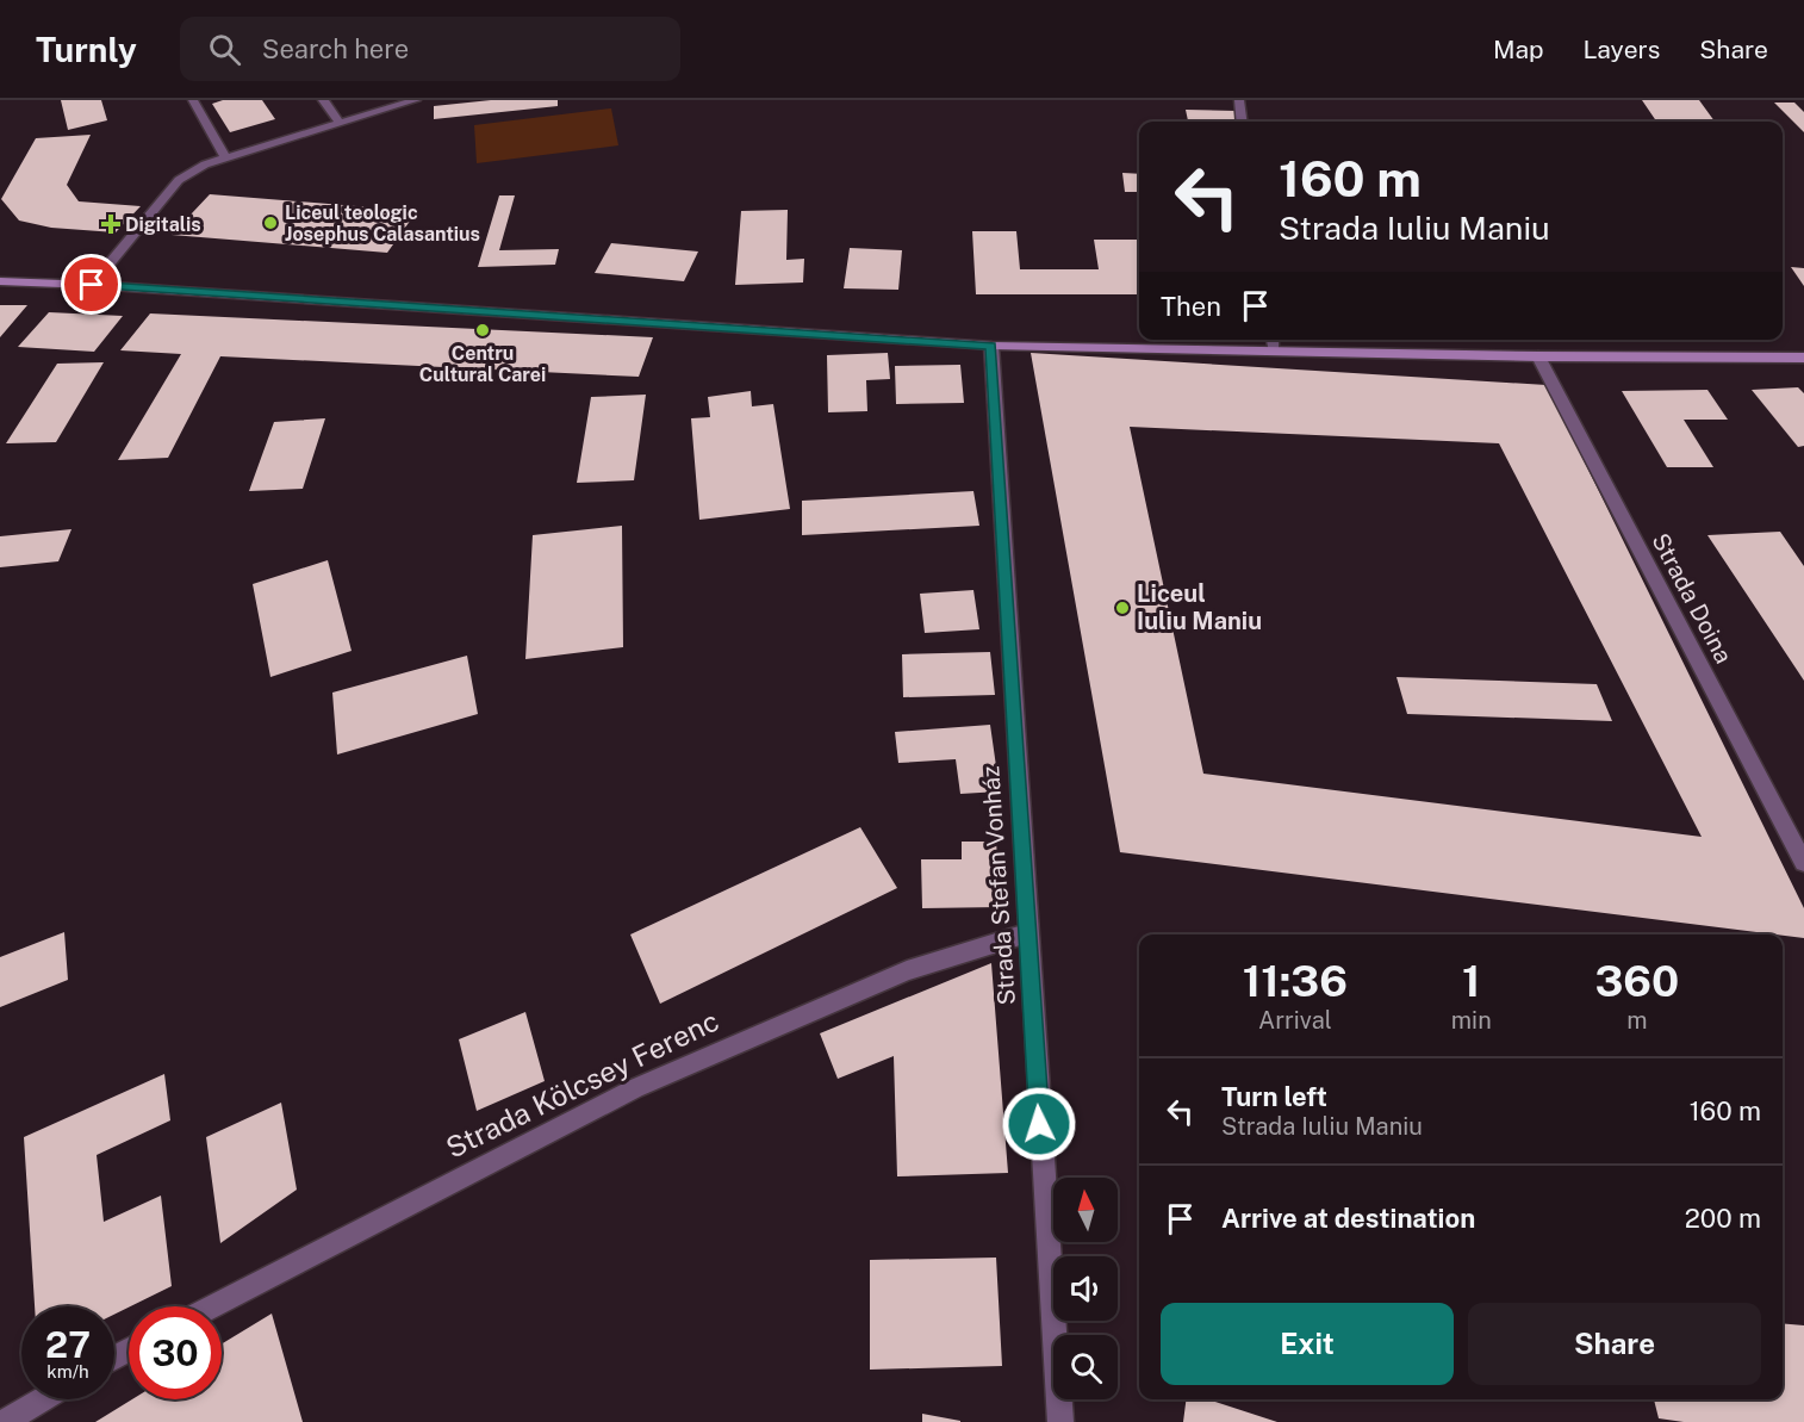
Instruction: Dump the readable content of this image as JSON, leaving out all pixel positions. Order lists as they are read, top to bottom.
{
  "streets": {
    "street": ["Strada Doina", "Strada Stefan Vonház", "Strada Kölcsey Ferenc"]
  },
  "crossings": [
    ["Strada Stefan Vonház", "Strada Kölcsey Ferenc"]
  ],
  "places": {
    "other": ["Liceul teologic Josephus Calasantius", "Centru Cultural Carei", "Liceul Iuliu Maniu"],
    "health": ["Digitalis"]
  },
  "north": "top",
  "page": {
    "header": "Turnly",
    "search": "Search here",
    "nav": ["Map", "Layers", "Share"],
    "turn": ["160 m", "Strada Iuliu Maniu"],
    "then": "Then",
    "eta": [
      "11:36",
      "Arrival",
      "1",
      "min",
      "360",
      "m"
    ],
    "list": [
      {
        "name": "Turn left",
        "note": "Strada Iuliu Maniu",
        "value": "160 m"
      },
      {
        "name": "Arrive at destination",
        "value": "200 m"
      }
    ],
    "buttons": ["Exit", "Share"],
    "speed": "27 km/h",
    "limit": "30"
  }
}
